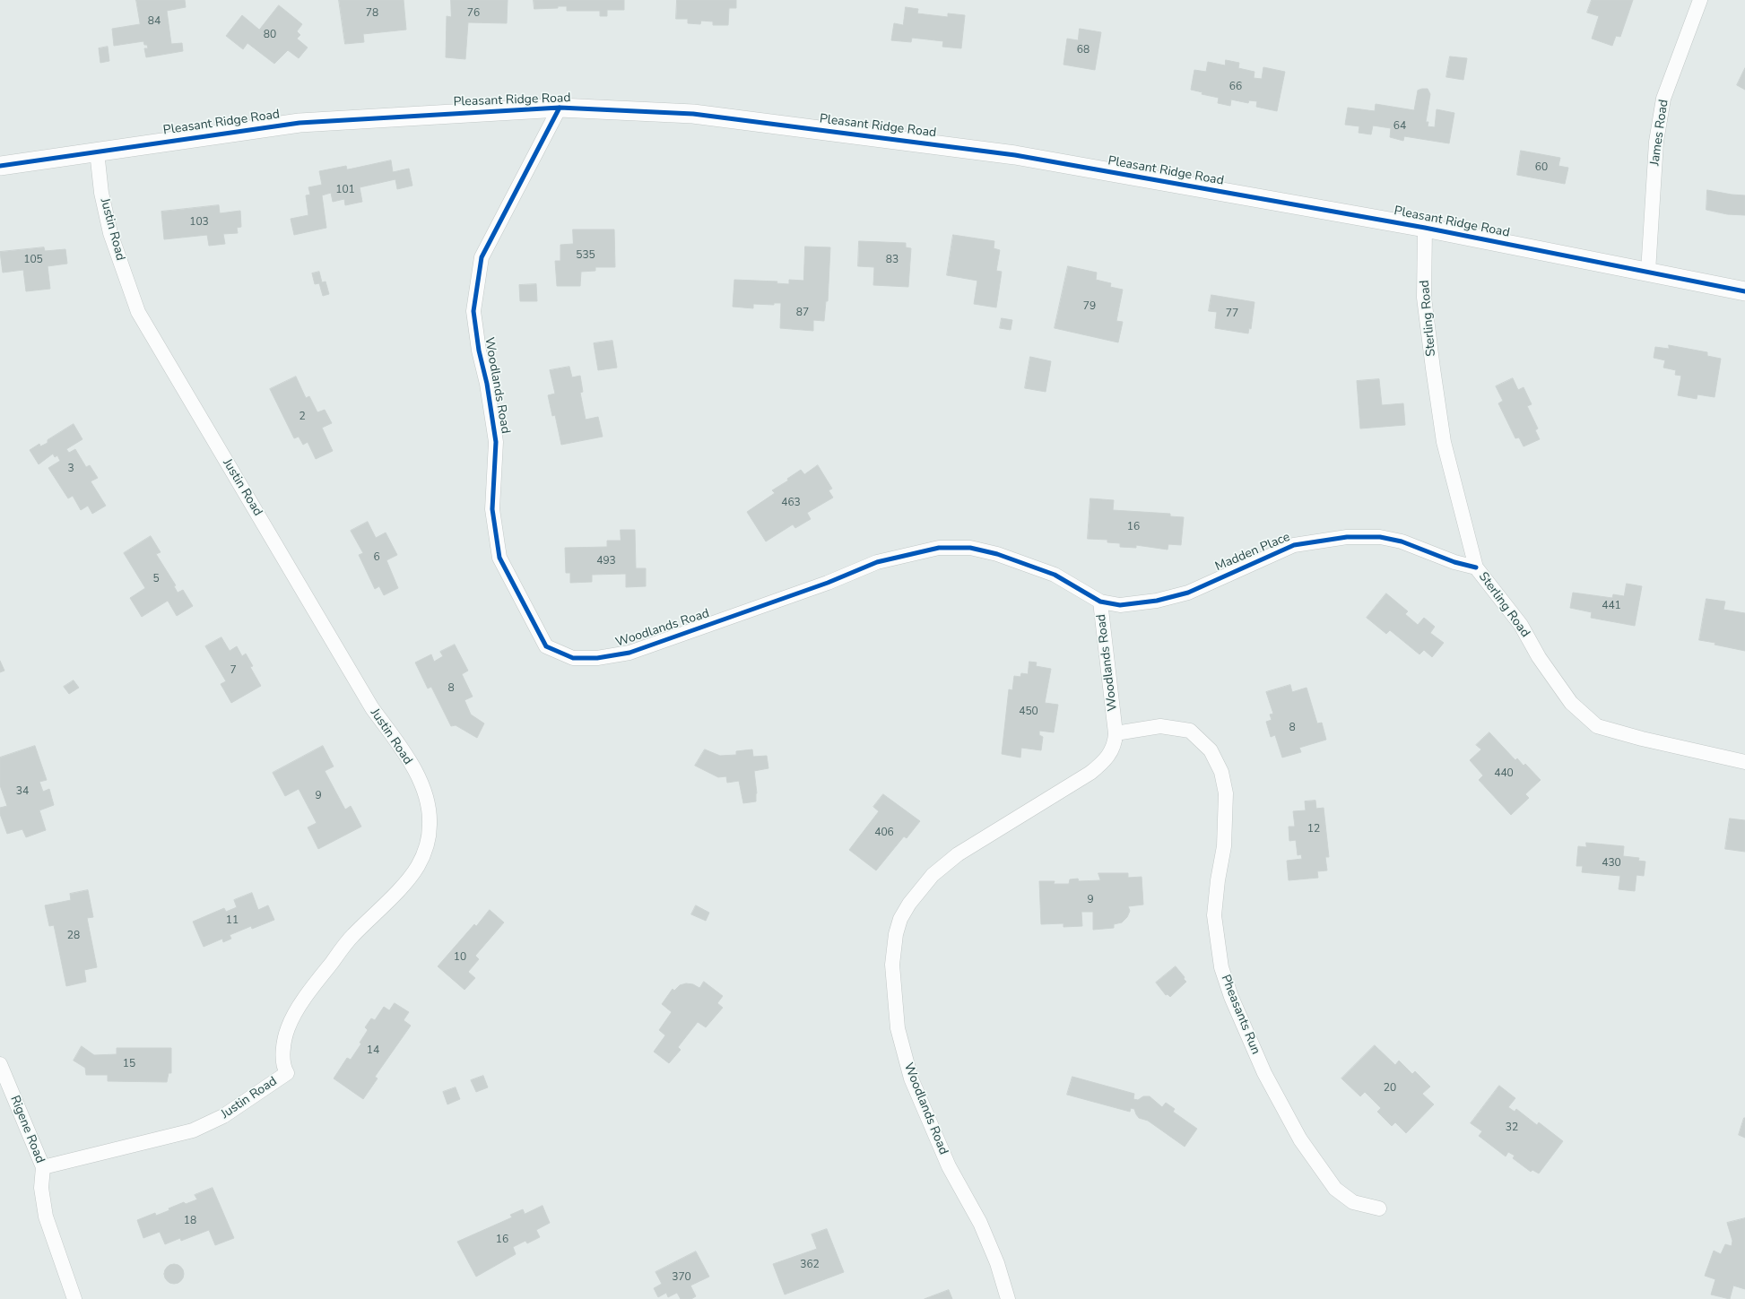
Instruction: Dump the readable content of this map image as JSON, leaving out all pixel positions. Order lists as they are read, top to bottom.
{
  "streets": {
    "street": [
      "Pleasant Ridge Road",
      "James Road",
      "Justin Road",
      "Sterling Road",
      "Woodlands Road",
      "Madden Place",
      "Pheasants Run",
      "Rigene Road"
    ]
  },
  "crossings": [
    ["Pleasant Ridge Road", "James Road"],
    ["Pleasant Ridge Road", "Justin Road"],
    ["Pleasant Ridge Road", "Sterling Road"],
    ["Pleasant Ridge Road", "Woodlands Road"],
    ["Justin Road", "Rigene Road"],
    ["Sterling Road", "Madden Place"],
    ["Woodlands Road", "Madden Place"],
    ["Woodlands Road", "Pheasants Run"]
  ],
  "house_numbers": [
    "78",
    "76",
    "84",
    "80",
    "68",
    "66",
    "64",
    "60",
    "101",
    "103",
    "535",
    "105",
    "83",
    "79",
    "87",
    "77",
    "2",
    "3",
    "463",
    "16",
    "6",
    "493",
    "5",
    "441",
    "7",
    "8",
    "450",
    "8",
    "440",
    "34",
    "9",
    "12",
    "406",
    "430",
    "9",
    "11",
    "28",
    "10",
    "14",
    "15",
    "20",
    "32",
    "18",
    "16",
    "362",
    "370"
  ]
}
